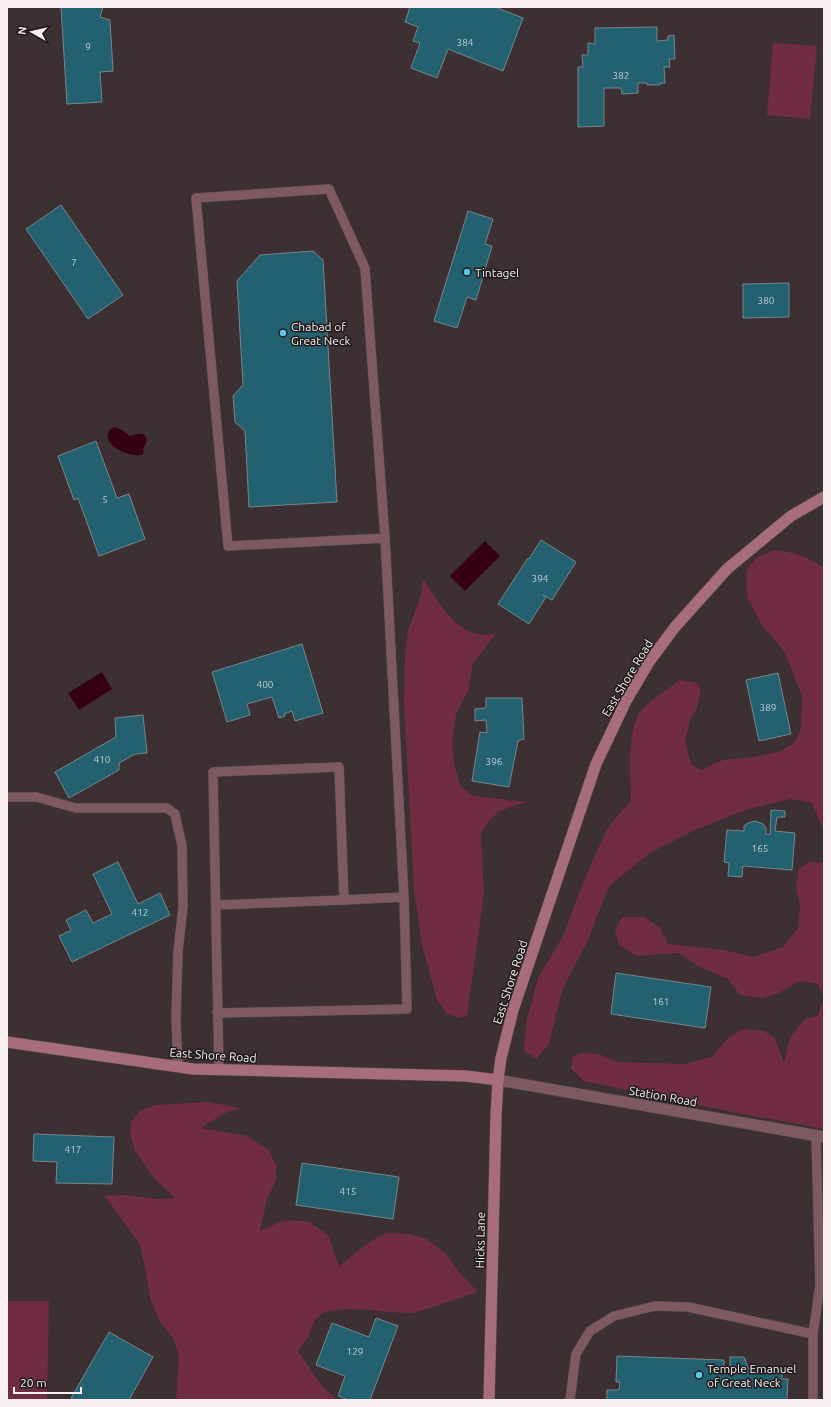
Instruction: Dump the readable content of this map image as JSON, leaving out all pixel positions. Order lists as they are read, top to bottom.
{
  "streets": {
    "main road": ["East Shore Road", "Hicks Lane"],
    "street": ["Station Road"]
  },
  "crossings": [
    ["East Shore Road", "Station Road"],
    ["East Shore Road", "Hicks Lane"],
    ["Station Road", "Hicks Lane"]
  ],
  "places": ["Tintagel", "Chabad of Great Neck", "Temple Emanuel of Great Neck"],
  "house_numbers": [
    "384",
    "9",
    "382",
    "7",
    "380",
    "5",
    "394",
    "400",
    "389",
    "410",
    "396",
    "165",
    "412",
    "161",
    "417",
    "415",
    "129"
  ],
  "scale_bar": "20 m",
  "north": "left"
}
